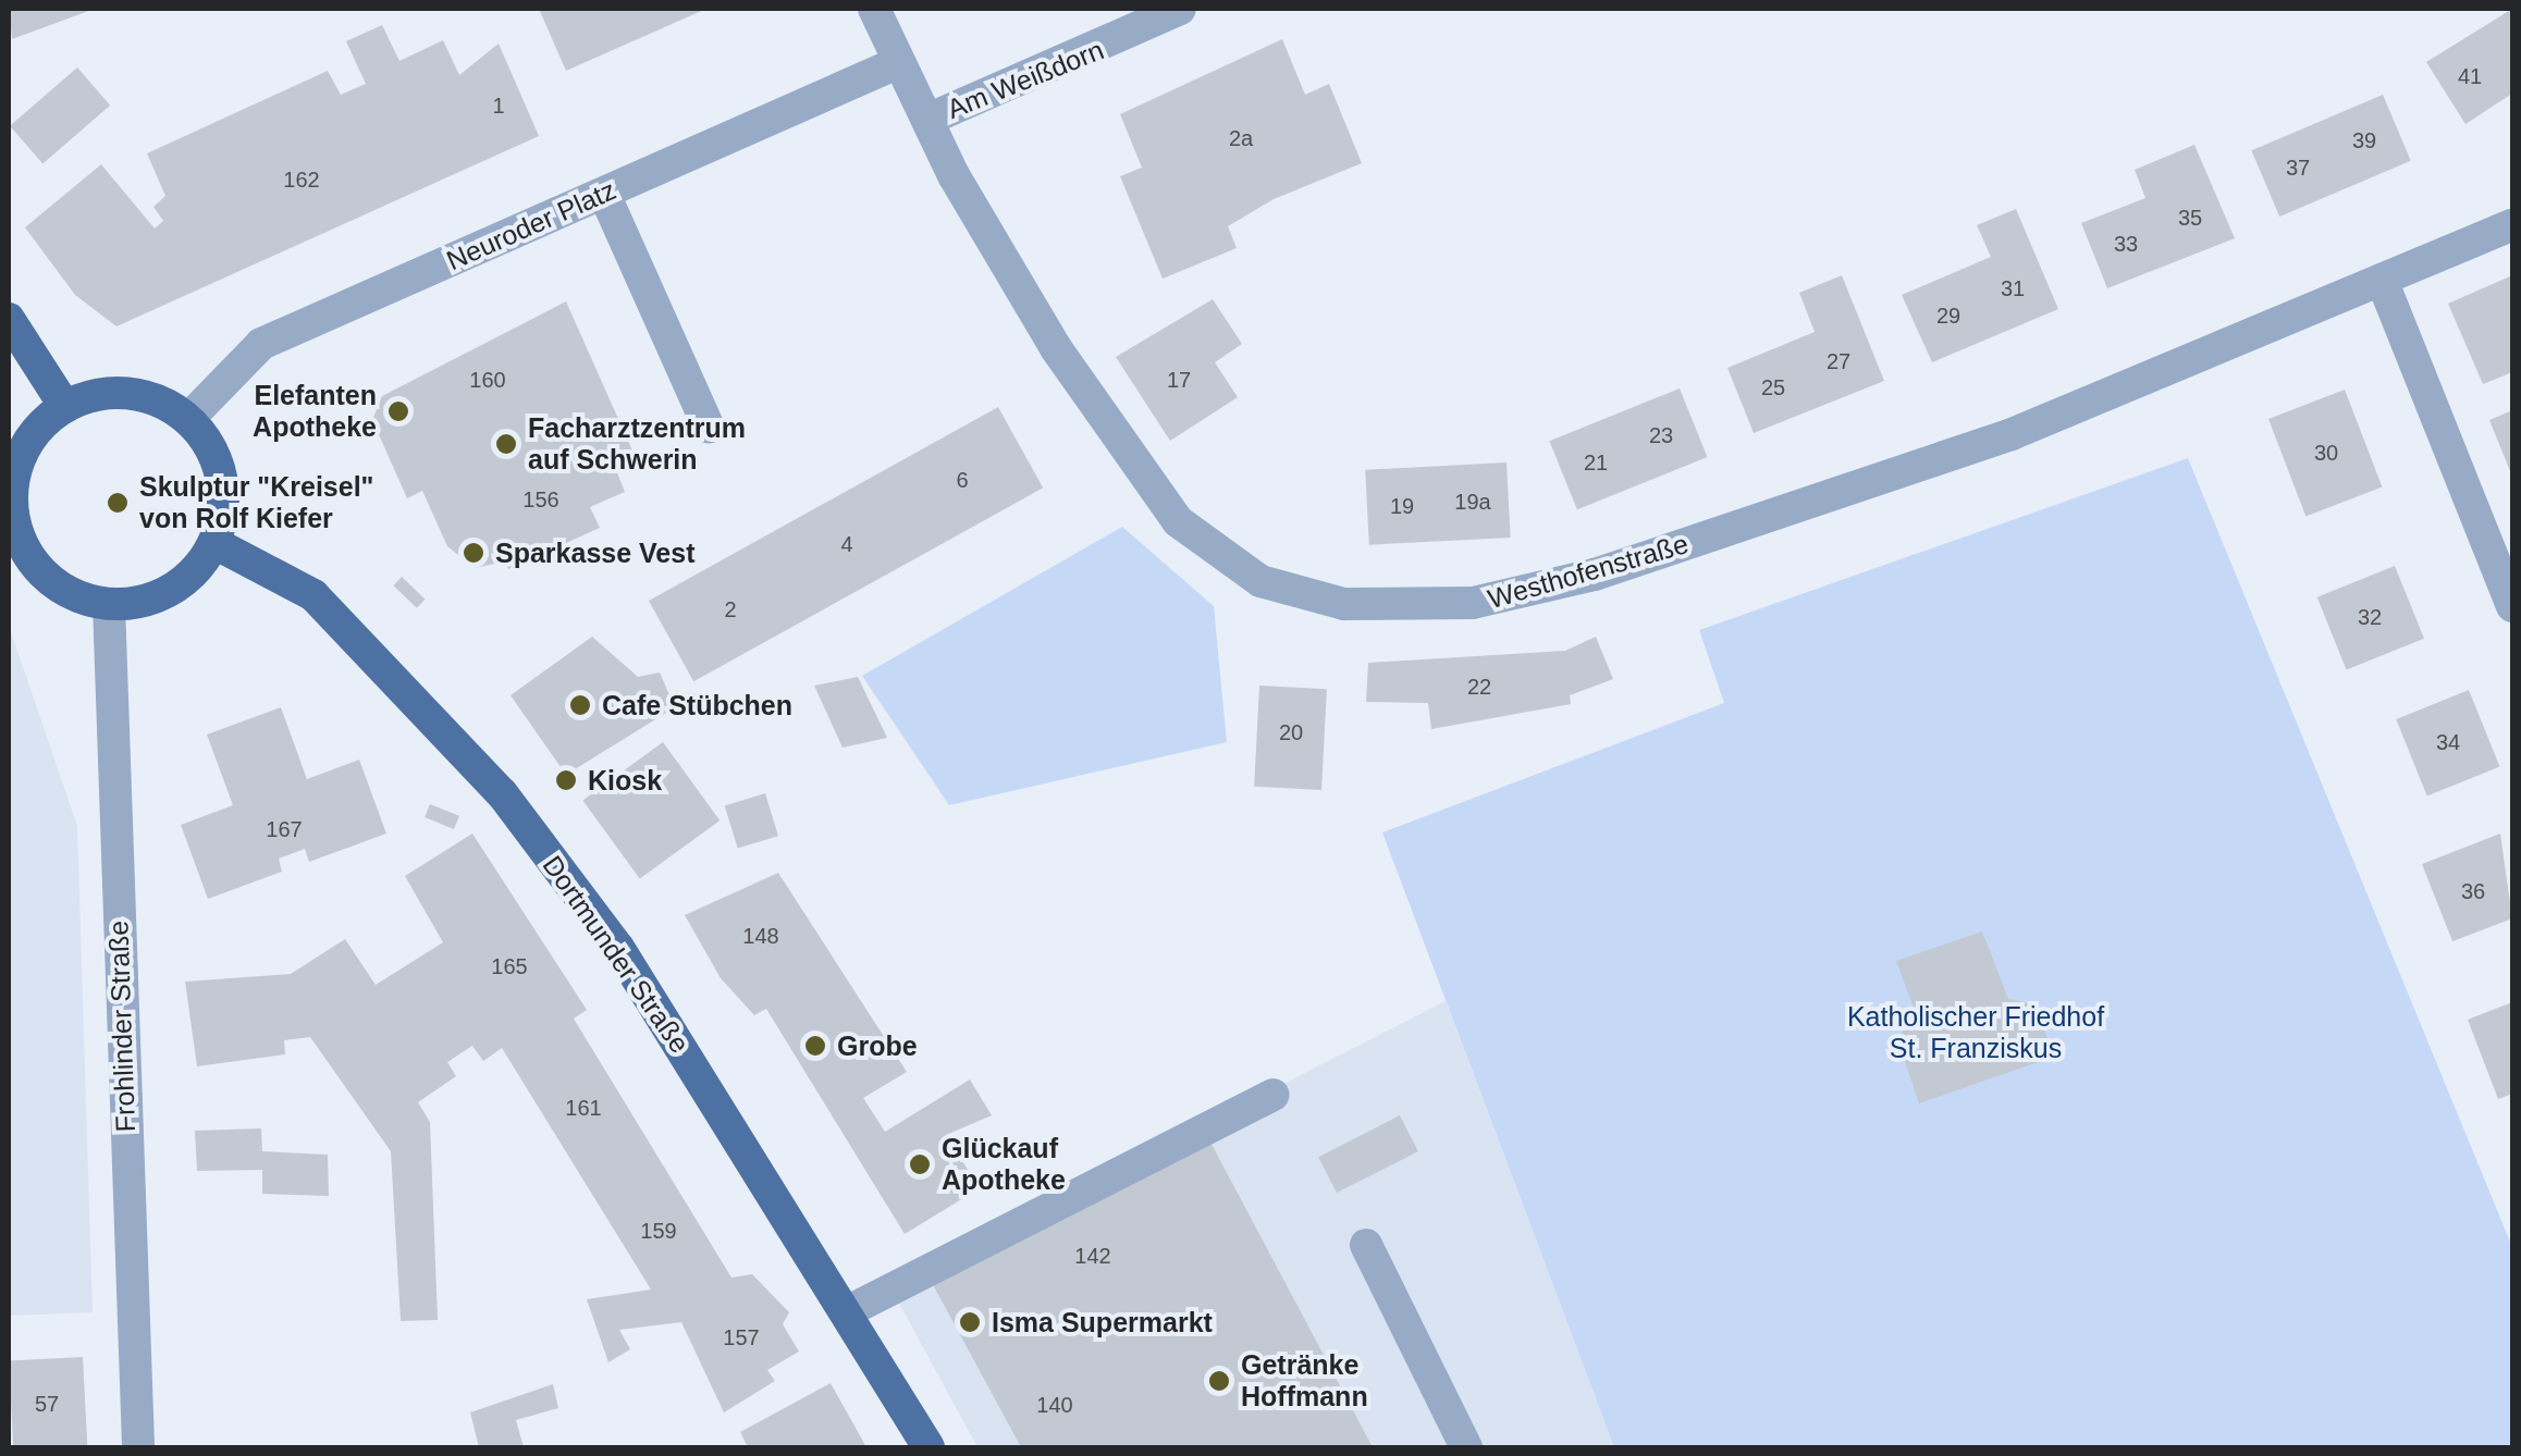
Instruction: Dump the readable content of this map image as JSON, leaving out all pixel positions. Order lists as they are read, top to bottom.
{
  "streets": {
    "main road": ["Dortmunder Straße"],
    "street": [
      "Am Weißdorn",
      "Neuroder Platz",
      "Westhofenstraße",
      "Frohlinder Straße"
    ]
  },
  "crossings": [
    ["Am Weißdorn", "Westhofenstraße"],
    ["Neuroder Platz", "Westhofenstraße"],
    ["Neuroder Platz", "Dortmunder Straße"],
    ["Neuroder Platz", "Frohlinder Straße"],
    ["Dortmunder Straße", "Frohlinder Straße"]
  ],
  "parks": ["Katholischer Friedhof St. Franziskus"],
  "places": [
    "Elefanten Apotheke",
    "Facharztzentrum auf Schwerin",
    "Skulptur \"Kreisel\" von Rolf Kiefer",
    "Sparkasse Vest",
    "Cafe Stübchen",
    "Kiosk",
    "Grobe",
    "Glückauf Apotheke",
    "Isma Supermarkt",
    "Getränke Hoffmann"
  ],
  "house_numbers": [
    "41",
    "1",
    "2a",
    "39",
    "37",
    "162",
    "35",
    "33",
    "31",
    "29",
    "27",
    "160",
    "17",
    "25",
    "23",
    "30",
    "21",
    "6",
    "156",
    "19a",
    "19",
    "4",
    "2",
    "32",
    "22",
    "20",
    "34",
    "167",
    "36",
    "148",
    "165",
    "161",
    "159",
    "142",
    "157",
    "57",
    "140"
  ]
}
